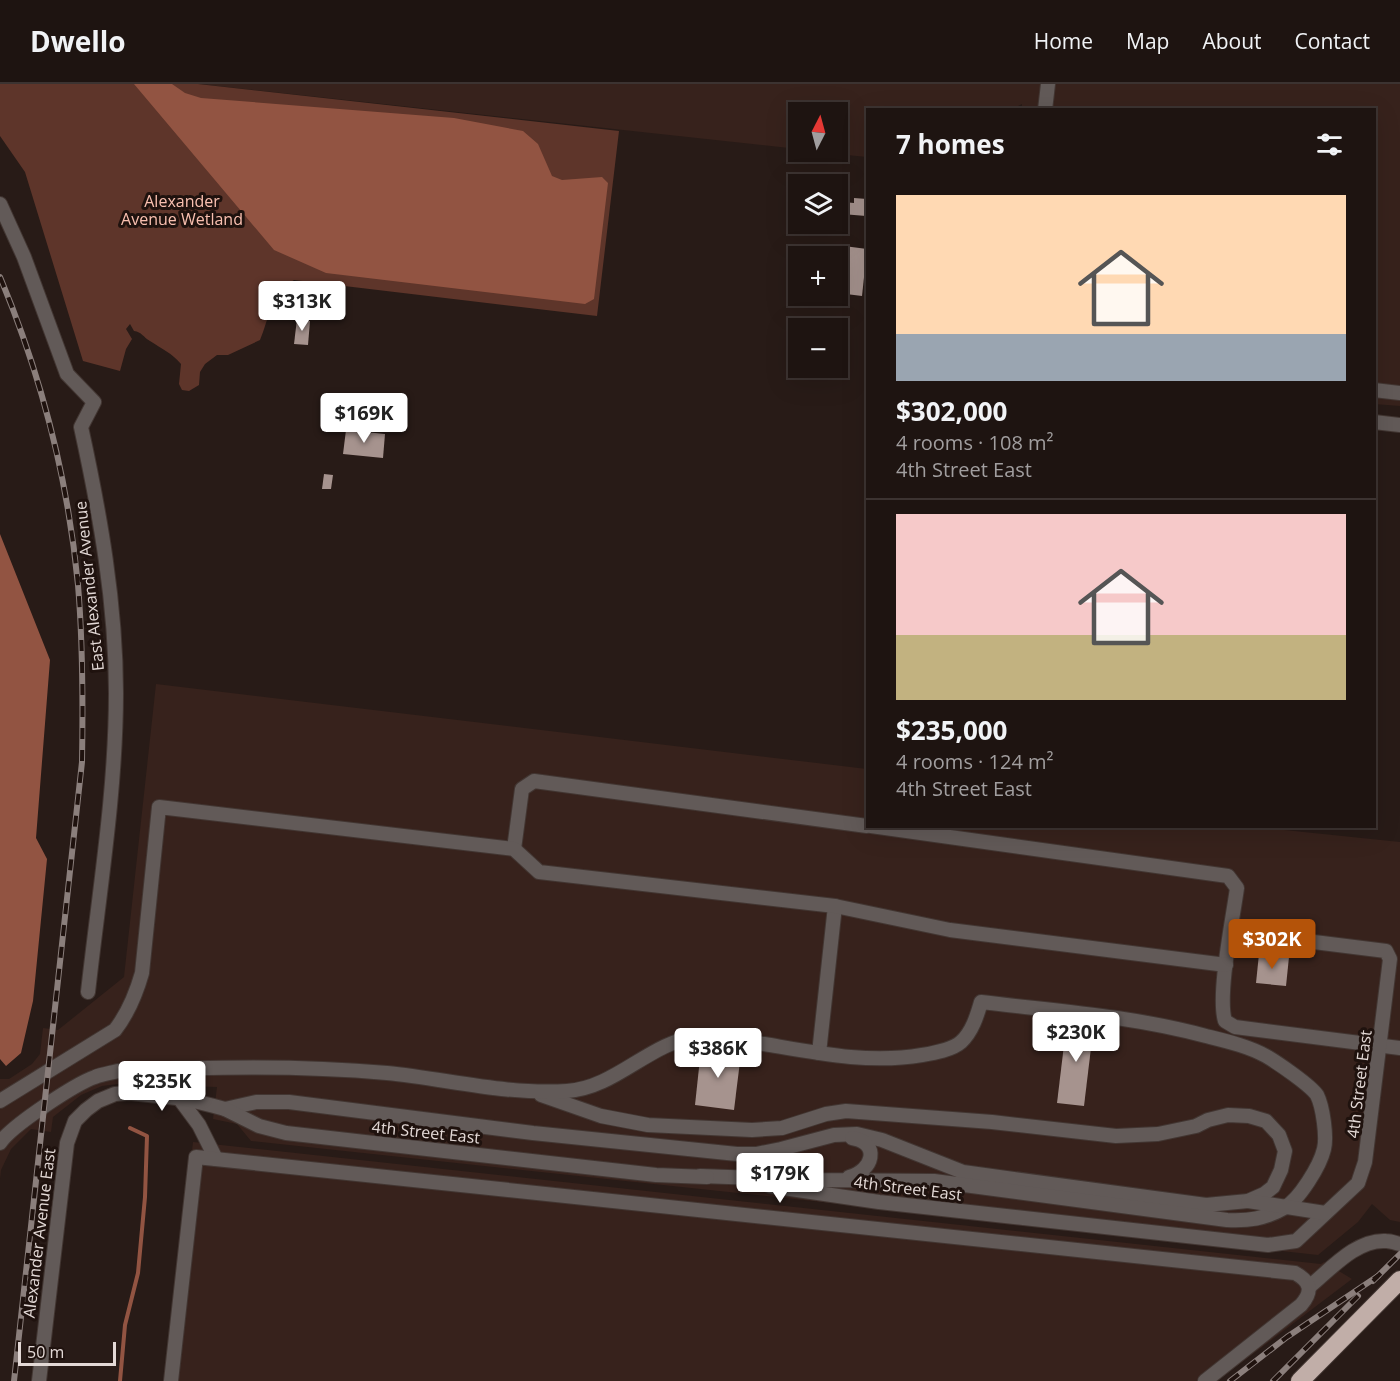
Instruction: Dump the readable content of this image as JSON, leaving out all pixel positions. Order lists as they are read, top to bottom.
{
  "streets": {
    "street": ["East Alexander Avenue", "4th Street East", "Alexander Avenue East"]
  },
  "crossings": [
    ["4th Street East", "Alexander Avenue East"]
  ],
  "parks": ["Alexander Avenue Wetland"],
  "scale_bar": "50 m",
  "north": "top",
  "page": {
    "header": "Dwello",
    "nav": [
      "Home",
      "Map",
      "About",
      "Contact"
    ],
    "map_buttons": ["+", "−"],
    "heading": "7 homes",
    "list": [
      {
        "name": "$302,000",
        "note": "4 rooms · 108 m² · 4th Street East"
      },
      {
        "name": "$235,000",
        "note": "4 rooms · 124 m² · 4th Street East"
      }
    ],
    "price": [
      "$313K",
      "$169K",
      "$302K",
      "$230K",
      "$386K",
      "$235K",
      "$179K"
    ],
    "scale": "50 m"
  }
}
